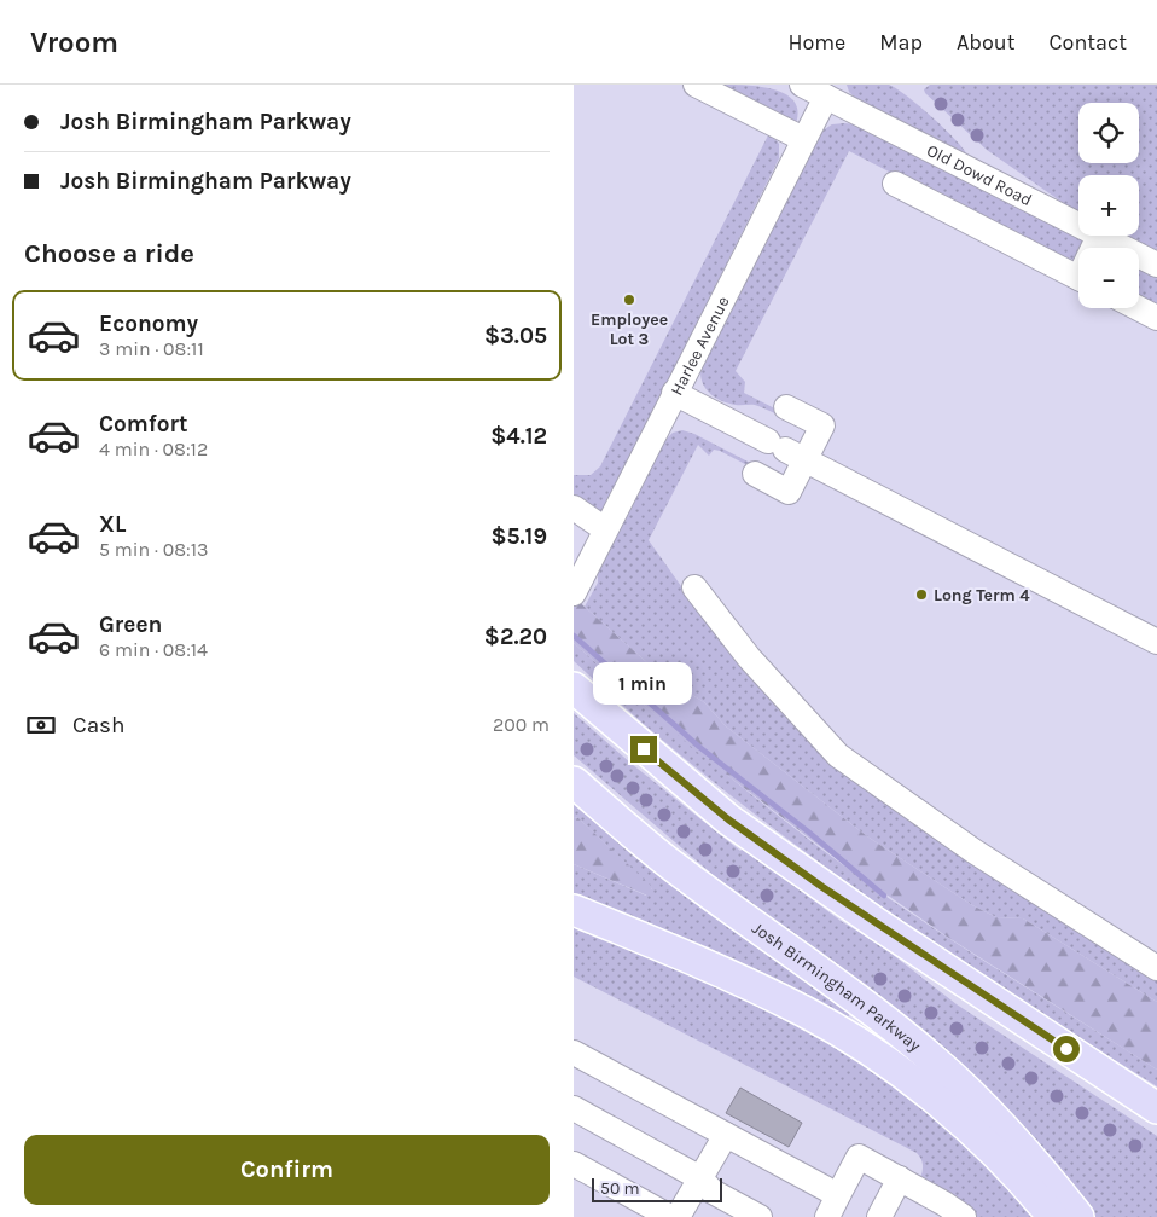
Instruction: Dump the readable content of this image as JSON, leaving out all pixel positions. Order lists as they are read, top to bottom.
{
  "streets": {
    "main road": ["Josh Birmingham Parkway"],
    "street": ["Old Dowd Road", "Harlee Avenue"]
  },
  "crossings": [
    ["Old Dowd Road", "Harlee Avenue"]
  ],
  "places": ["Employee Lot 3", "Long Term 4"],
  "scale_bar": "50 m",
  "page": {
    "header": "Vroom",
    "nav": [
      "Home",
      "Map",
      "About",
      "Contact"
    ],
    "banner": ["Josh Birmingham Parkway", "Josh Birmingham Parkway"],
    "map_buttons": ["+", "−"],
    "heading": "Choose a ride",
    "list": [
      {
        "name": "Economy",
        "note": "3 min · 08:11",
        "value": "$3.05"
      },
      {
        "name": "Comfort",
        "note": "4 min · 08:12",
        "value": "$4.12"
      },
      {
        "name": "XL",
        "note": "5 min · 08:13",
        "value": "$5.19"
      },
      {
        "name": "Green",
        "note": "6 min · 08:14",
        "value": "$2.20"
      }
    ],
    "bubble": "1 min",
    "pay": ["Cash", "200 m"],
    "buttons": "Confirm",
    "scale": "50 m"
  }
}
